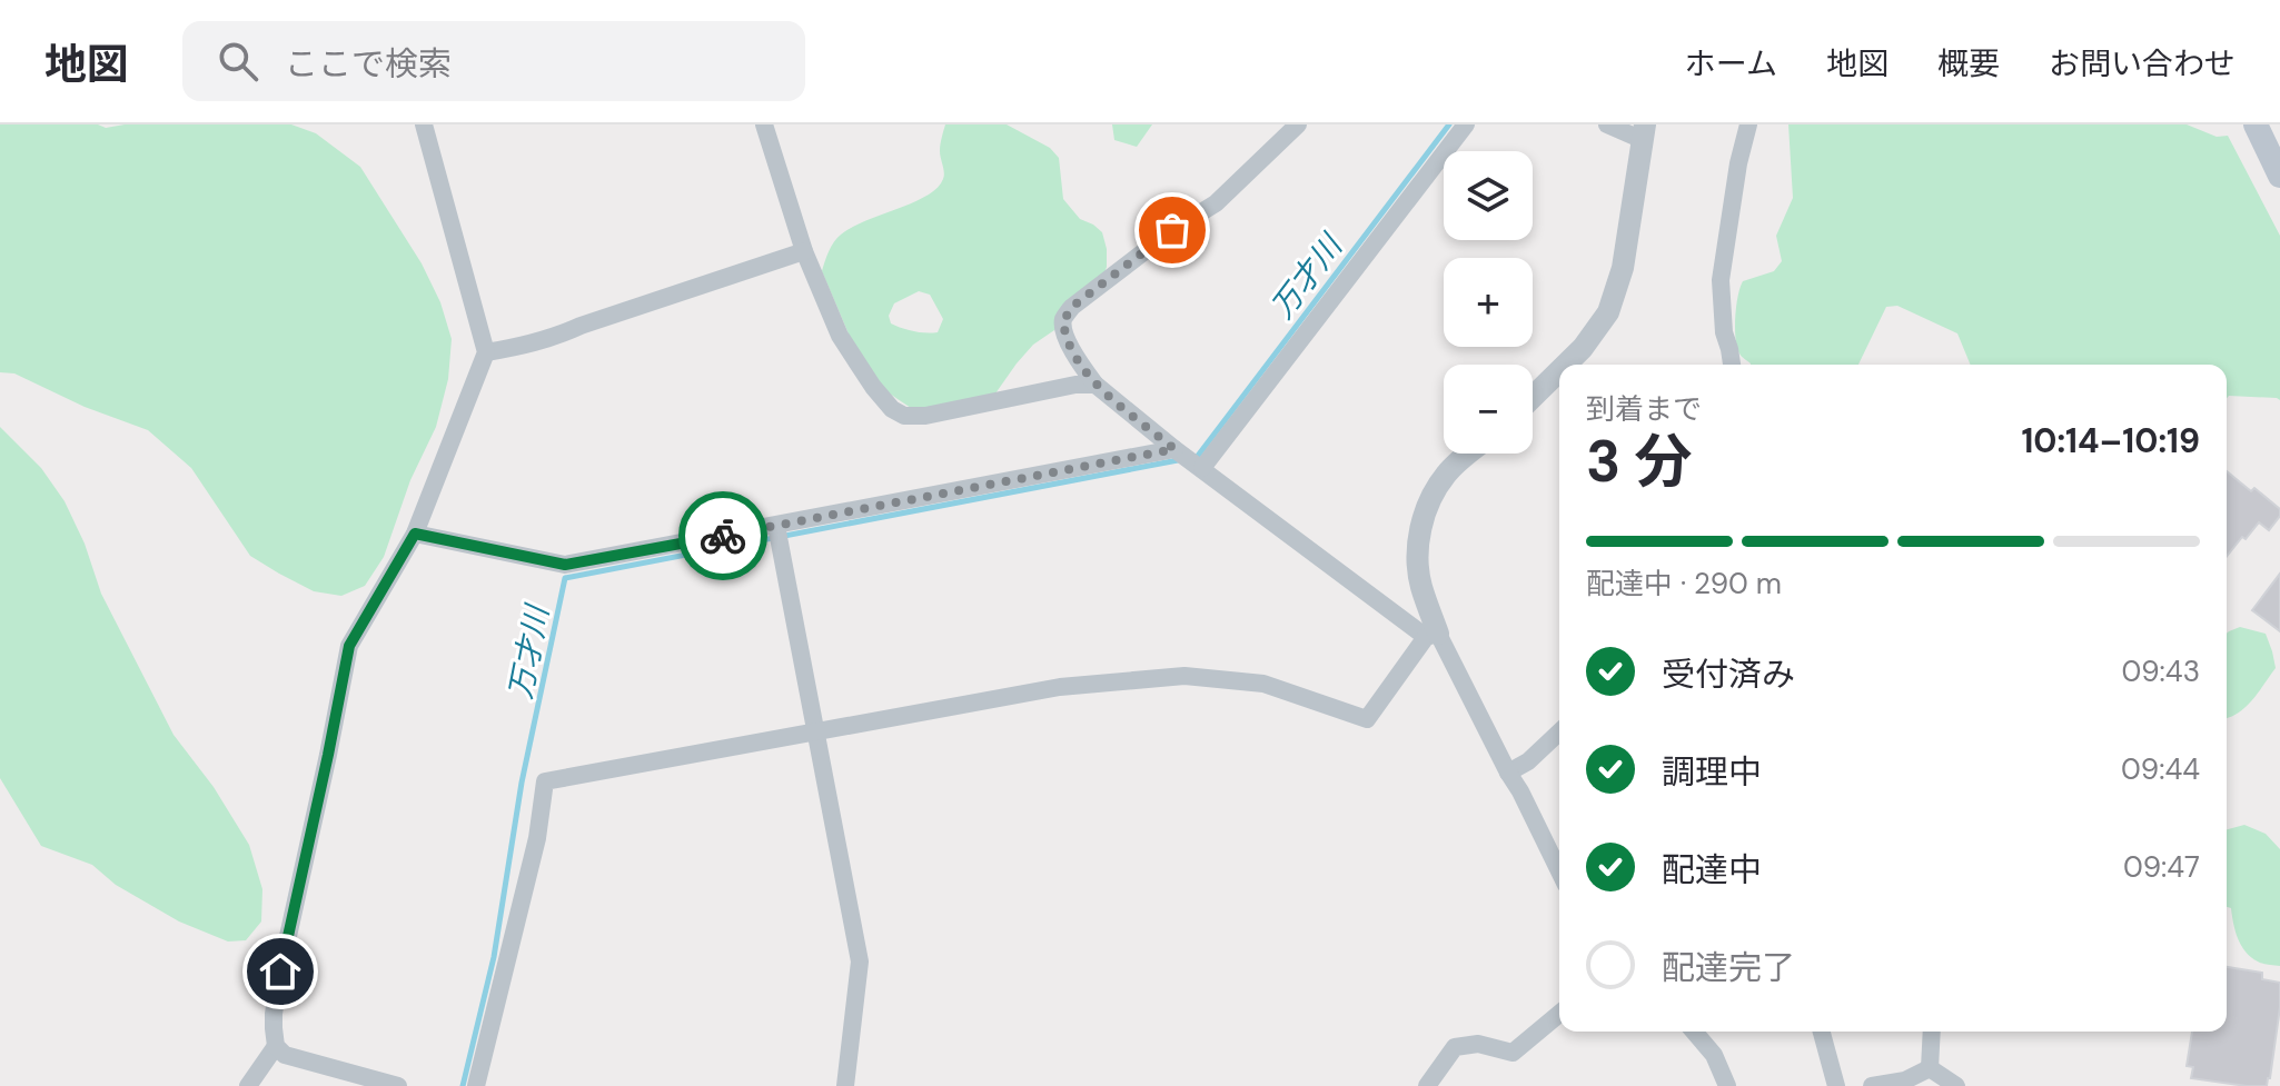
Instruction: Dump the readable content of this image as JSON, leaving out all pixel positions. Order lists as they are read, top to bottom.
{
  "water": ["万才川"],
  "page": {
    "header": "地図",
    "search": "ここで検索",
    "nav": [
      "ホーム",
      "地図",
      "概要",
      "お問い合わせ"
    ],
    "map_buttons": ["+", "−"],
    "heading": ["3 分", "到着まで", "10:14–10:19"],
    "bar": "配達中 · 290 m",
    "list": [
      ["受付済み", "09:43"],
      ["調理中", "09:44"],
      ["配達中", "09:47"],
      "配達完了"
    ]
  }
}
